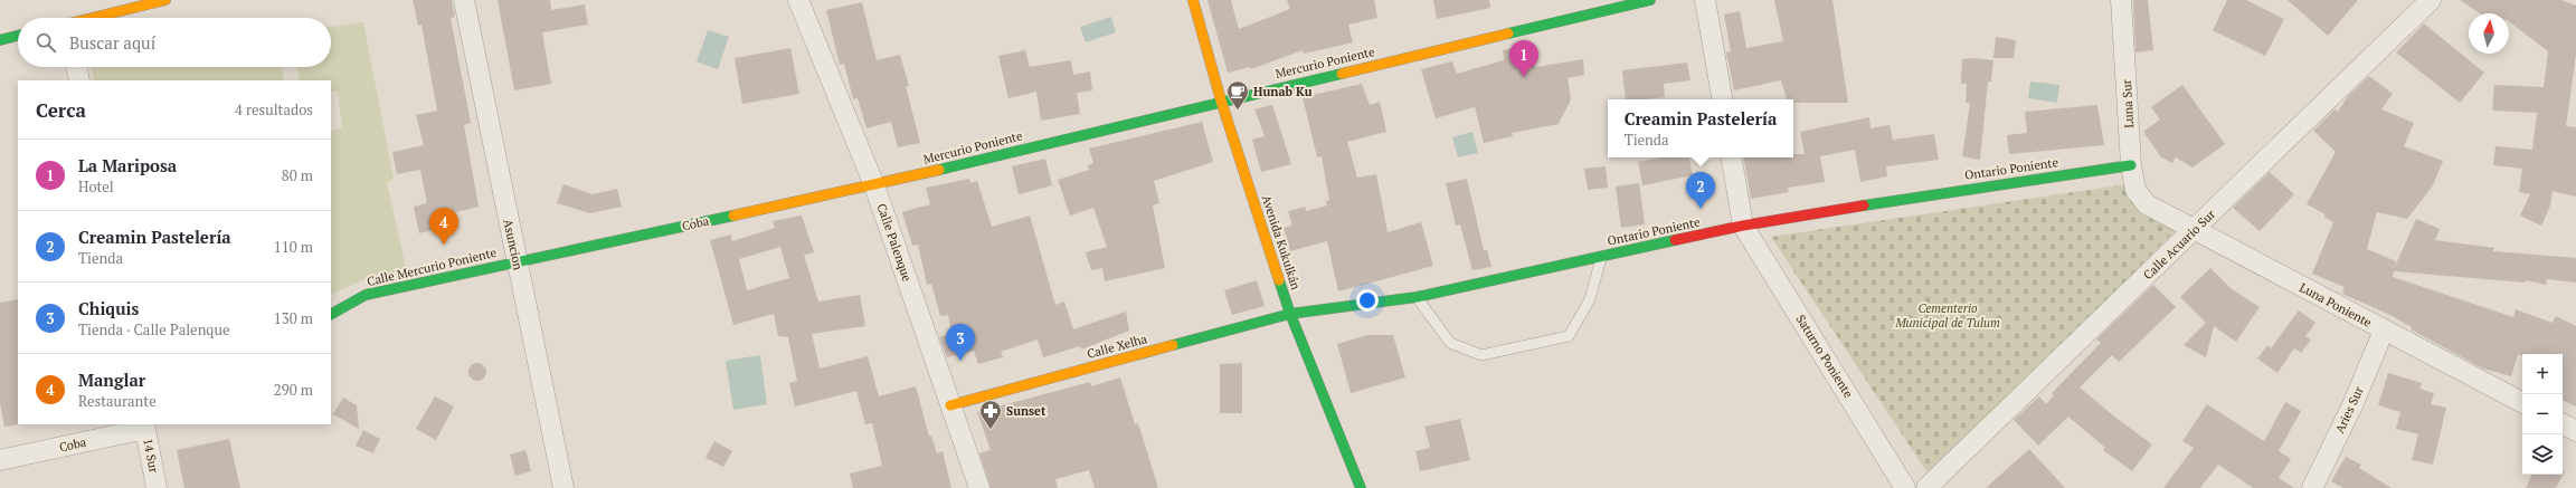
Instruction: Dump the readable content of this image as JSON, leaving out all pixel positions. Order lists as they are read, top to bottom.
{
  "streets": {
    "main road": [
      "Mercurio Poniente",
      "Ontario Poniente",
      "Coba",
      "Avenida Kukulkán",
      "Calle Mercurio Poniente",
      "Calle Xelha"
    ],
    "street": [
      "Luna Sur",
      "Calle Palenque",
      "Asuncion",
      "Calle Acuario Sur",
      "Luna Poniente",
      "Saturno Poniente",
      "Aries Sur",
      "14 Sur"
    ]
  },
  "crossings": [
    ["Mercurio Poniente", "Coba"],
    ["Mercurio Poniente", "Calle Palenque"],
    ["Mercurio Poniente", "Avenida Kukulkán"],
    ["Luna Sur", "Ontario Poniente"],
    ["Luna Sur", "Luna Poniente"],
    ["Ontario Poniente", "Avenida Kukulkán"],
    ["Ontario Poniente", "Calle Xelha"],
    ["Ontario Poniente", "Saturno Poniente"],
    ["Coba", "Calle Palenque"],
    ["Coba", "Asuncion"],
    ["Coba", "Calle Mercurio Poniente"],
    ["Coba", "14 Sur"],
    ["Calle Palenque", "Calle Xelha"],
    ["Avenida Kukulkán", "Calle Xelha"],
    ["Asuncion", "Calle Mercurio Poniente"],
    ["Calle Acuario Sur", "Luna Poniente"],
    ["Luna Poniente", "Aries Sur"]
  ],
  "parks": ["Cementerio Municipal de Tulum"],
  "places": {
    "cafe": ["Hunab Ku"],
    "pharmacy": ["Sunset"]
  },
  "north": "top",
  "page": {
    "search": "Buscar aquí",
    "pins": [
      "1",
      "2",
      "4",
      "3"
    ],
    "heading": ["Cerca", "4 resultados"],
    "popup": ["Creamin Pastelería", "Tienda"],
    "list": [
      {
        "mark": "1",
        "name": "La Mariposa",
        "note": "Hotel",
        "value": "80 m"
      },
      {
        "mark": "2",
        "name": "Creamin Pastelería",
        "note": "Tienda",
        "value": "110 m"
      },
      {
        "mark": "3",
        "name": "Chiquis",
        "note": "Tienda · Calle Palenque",
        "value": "130 m"
      },
      {
        "mark": "4",
        "name": "Manglar",
        "note": "Restaurante",
        "value": "290 m"
      }
    ],
    "map_buttons": ["+", "−"]
  }
}
